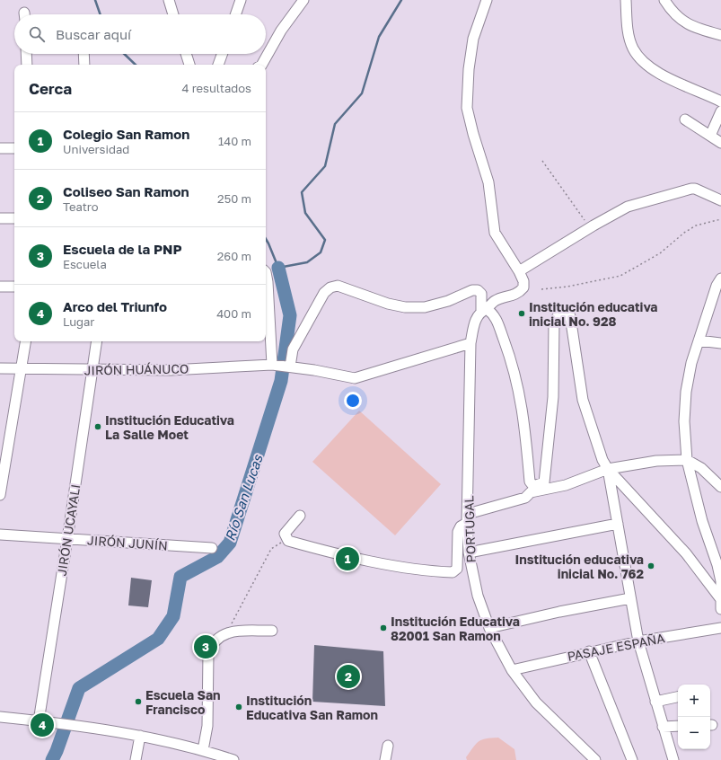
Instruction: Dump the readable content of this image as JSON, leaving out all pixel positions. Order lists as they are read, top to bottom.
{
  "streets": {
    "street": [
      "JIRÓN HUÁNUCO",
      "PORTUGAL",
      "JIRÓN UCAYALI",
      "JIRÓN JUNÍN",
      "PASAJE ESPAÑA"
    ]
  },
  "crossings": [
    ["JIRÓN HUÁNUCO", "PORTUGAL"],
    ["JIRÓN HUÁNUCO", "JIRÓN UCAYALI"],
    ["PORTUGAL", "PASAJE ESPAÑA"],
    ["JIRÓN UCAYALI", "JIRÓN JUNÍN"]
  ],
  "water": ["Río San Lucas"],
  "places": [
    "Institución educativa inicial No. 928",
    "Institución Educativa La Salle Moet",
    "Institución educativa inicial No. 762",
    "Institución Educativa 82001 San Ramon",
    "Escuela San Francisco",
    "Institución Educativa San Ramon"
  ],
  "page": {
    "search": "Buscar aquí",
    "heading": ["Cerca", "4 resultados"],
    "list": [
      {
        "mark": "1",
        "name": "Colegio San Ramon",
        "note": "Universidad",
        "value": "140 m"
      },
      {
        "mark": "2",
        "name": "Coliseo San Ramon",
        "note": "Teatro",
        "value": "250 m"
      },
      {
        "mark": "3",
        "name": "Escuela de la PNP",
        "note": "Escuela",
        "value": "260 m"
      },
      {
        "mark": "4",
        "name": "Arco del Triunfo",
        "note": "Lugar",
        "value": "400 m"
      }
    ],
    "pins": [
      "1",
      "3",
      "2",
      "4"
    ],
    "map_buttons": ["+", "−"]
  }
}
